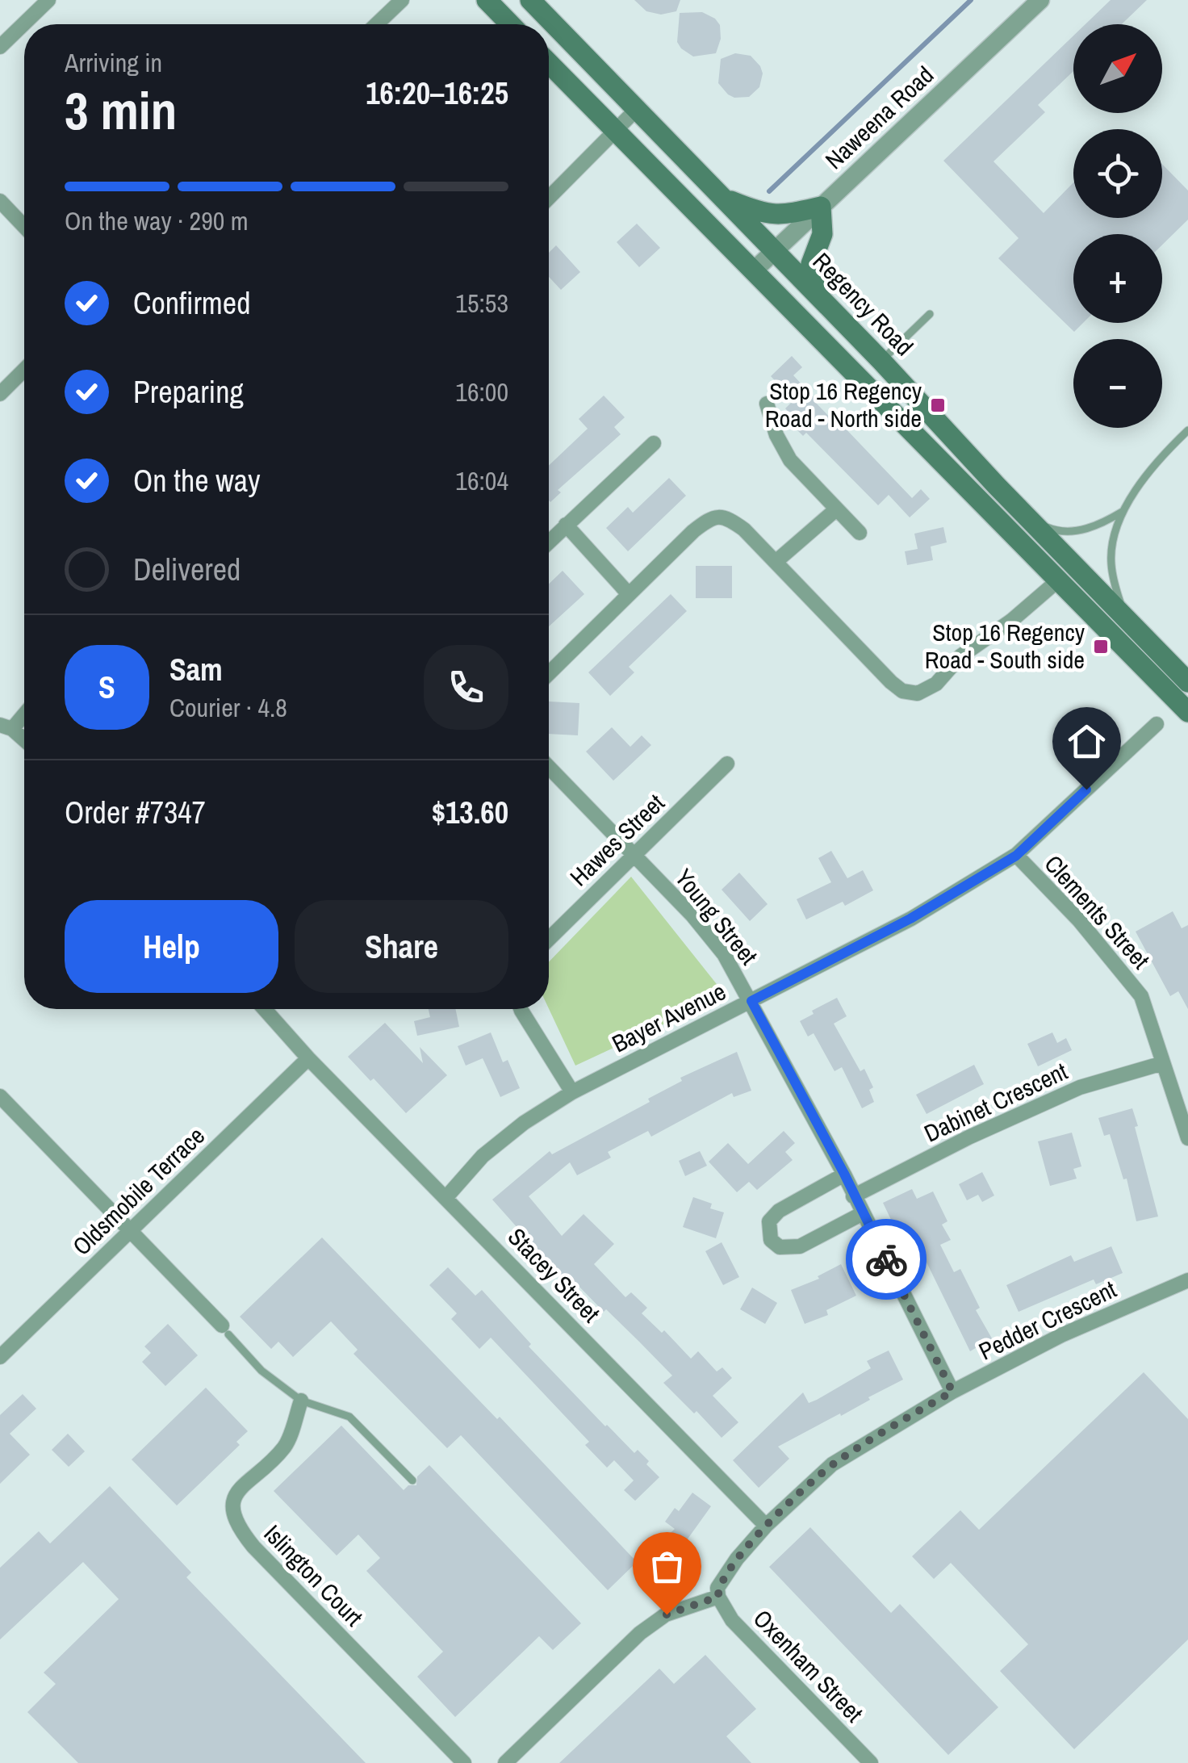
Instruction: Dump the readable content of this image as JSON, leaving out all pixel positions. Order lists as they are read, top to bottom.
{
  "streets": {
    "main road": ["Regency Road"],
    "street": [
      "Naweena Road",
      "Hawes Street",
      "Clements Street",
      "Young Street",
      "Bayer Avenue",
      "Dabinet Crescent",
      "Oldsmobile Terrace",
      "Stacey Street",
      "Pedder Crescent",
      "Islington Court",
      "Oxenham Street"
    ]
  },
  "crossings": [
    ["Naweena Road", "Regency Road"],
    ["Hawes Street", "Young Street"],
    ["Clements Street", "Bayer Avenue"],
    ["Clements Street", "Dabinet Crescent"],
    ["Young Street", "Bayer Avenue"],
    ["Young Street", "Dabinet Crescent"],
    ["Young Street", "Pedder Crescent"],
    ["Bayer Avenue", "Stacey Street"],
    ["Oldsmobile Terrace", "Stacey Street"],
    ["Stacey Street", "Pedder Crescent"],
    ["Pedder Crescent", "Oxenham Street"]
  ],
  "places": {
    "transit": ["Stop 16 Regency Road - North side", "Stop 16 Regency Road - South side"]
  },
  "north": "top right",
  "page": {
    "map_buttons": ["+", "−"],
    "heading": ["3 min", "Arriving in", "16:20–16:25"],
    "panel": [
      "Sam",
      "Courier · 4.8",
      "Order #7347",
      "$13.60"
    ],
    "bar": "On the way · 290 m",
    "list": [
      ["Confirmed", "15:53"],
      ["Preparing", "16:00"],
      ["On the way", "16:04"],
      "Delivered"
    ],
    "round": "S",
    "buttons": ["Help", "Share"]
  }
}
